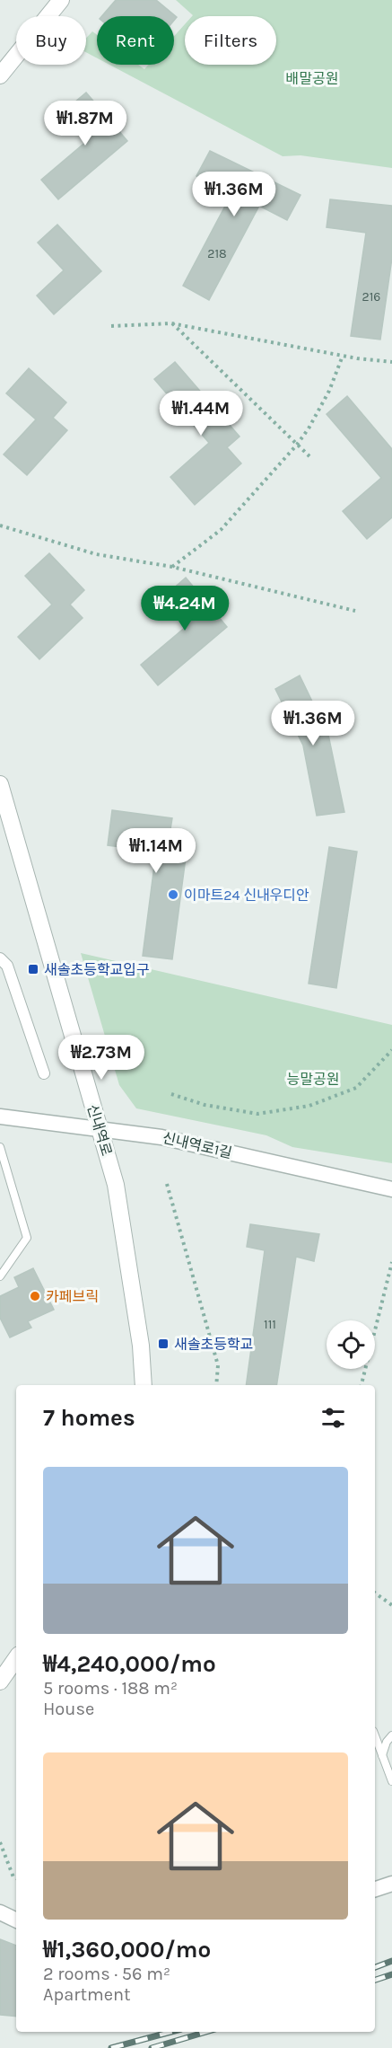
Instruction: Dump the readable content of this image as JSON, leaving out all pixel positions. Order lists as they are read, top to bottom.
{
  "streets": {
    "street": ["신내역로", "신내역로1길"]
  },
  "crossings": [
    ["신내역로", "신내역로1길"]
  ],
  "parks": ["배말공원", "능말공원"],
  "places": {
    "other": ["이마트24 신내우디안", "카페브릭"],
    "transit": ["새솔초등학교입구", "새솔초등학교"]
  },
  "house_numbers": ["218", "216", "111"],
  "page": {
    "chip": ["Buy", "Rent", "Filters"],
    "price": [
      "₩1.87M",
      "₩1.36M",
      "₩1.44M",
      "₩4.24M",
      "₩1.36M",
      "₩1.14M",
      "₩2.73M"
    ],
    "heading": "7 homes",
    "list": [
      {
        "name": "₩4,240,000/mo",
        "note": "5 rooms · 188 m² · House"
      },
      {
        "name": "₩1,360,000/mo",
        "note": "2 rooms · 56 m² · Apartment"
      }
    ]
  }
}
